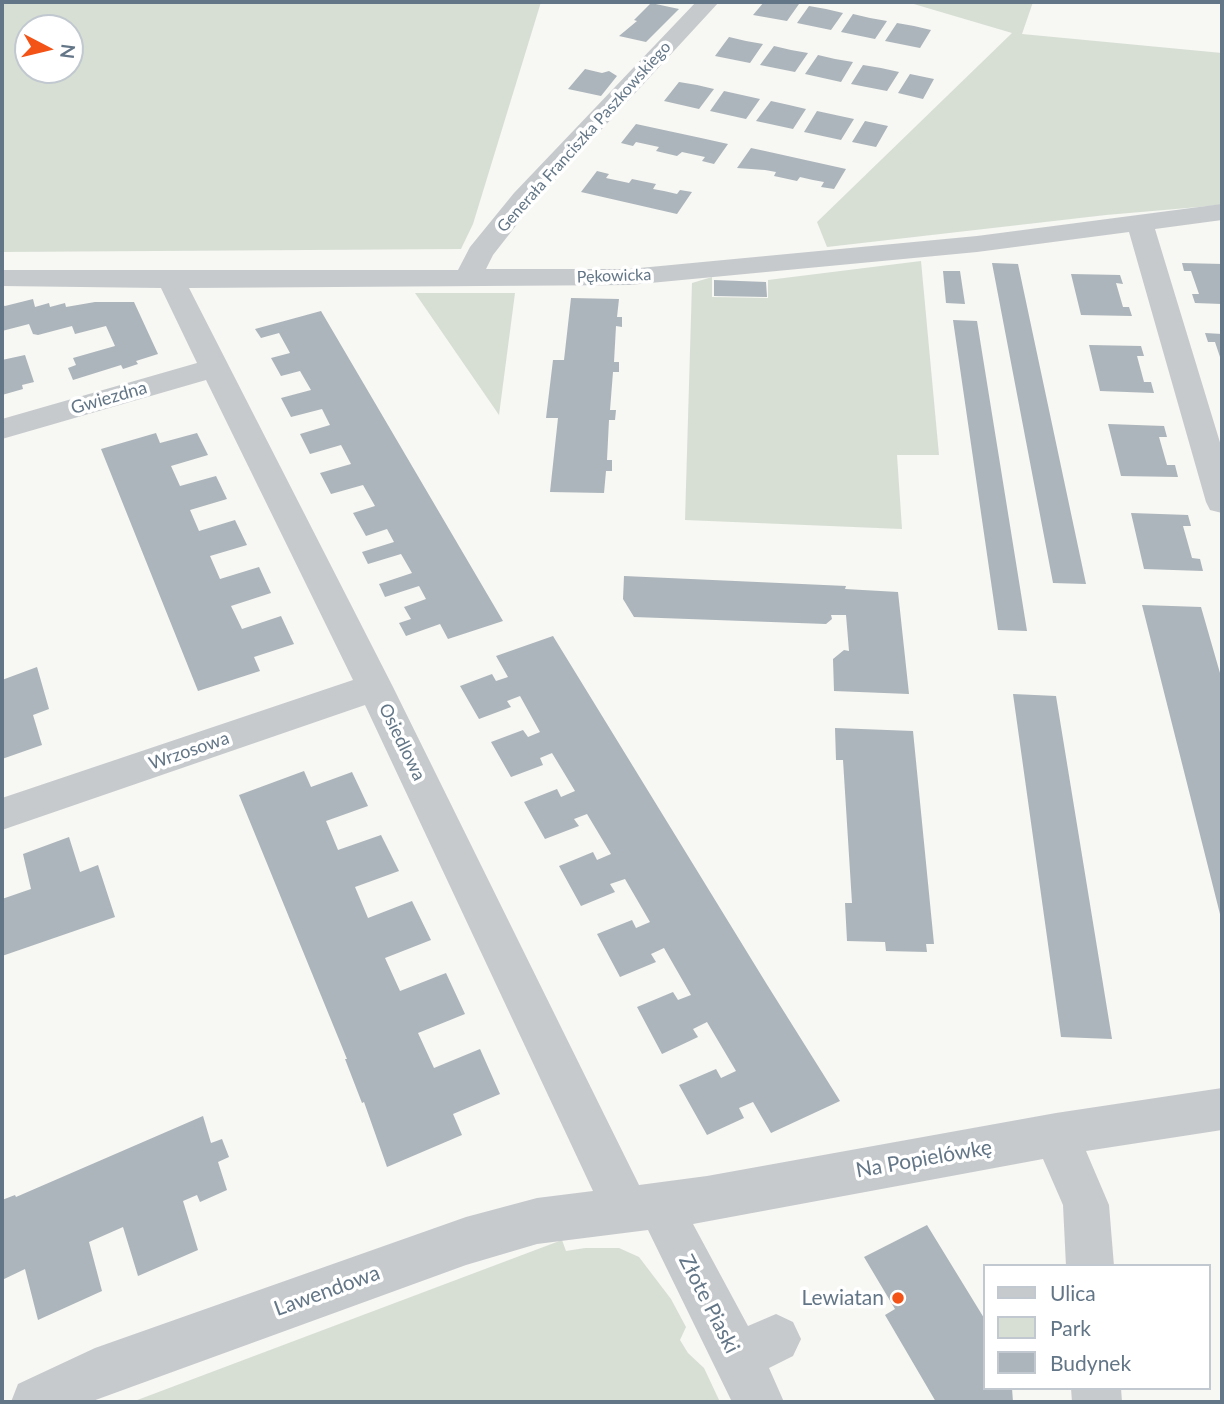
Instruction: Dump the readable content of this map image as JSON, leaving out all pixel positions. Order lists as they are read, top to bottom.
{
  "streets": {
    "street": [
      "Pękowicka",
      "Gwiezdna",
      "Osiedlowa",
      "Wrzosowa",
      "Na Popielówkę",
      "Lawendowa",
      "Złote Piaski"
    ],
    "lane": ["Generała Franciszka Paszkowskiego"]
  },
  "crossings": [
    ["Generała Franciszka Paszkowskiego", "Pękowicka"],
    ["Pękowicka", "Osiedlowa"],
    ["Gwiezdna", "Osiedlowa"],
    ["Osiedlowa", "Wrzosowa"],
    ["Osiedlowa", "Na Popielówkę"],
    ["Osiedlowa", "Lawendowa"],
    ["Osiedlowa", "Złote Piaski"],
    ["Na Popielówkę", "Lawendowa"],
    ["Na Popielówkę", "Złote Piaski"],
    ["Lawendowa", "Złote Piaski"]
  ],
  "places": ["Lewiatan"],
  "legend": ["Ulica", "Park", "Budynek"],
  "north": "right"
}
